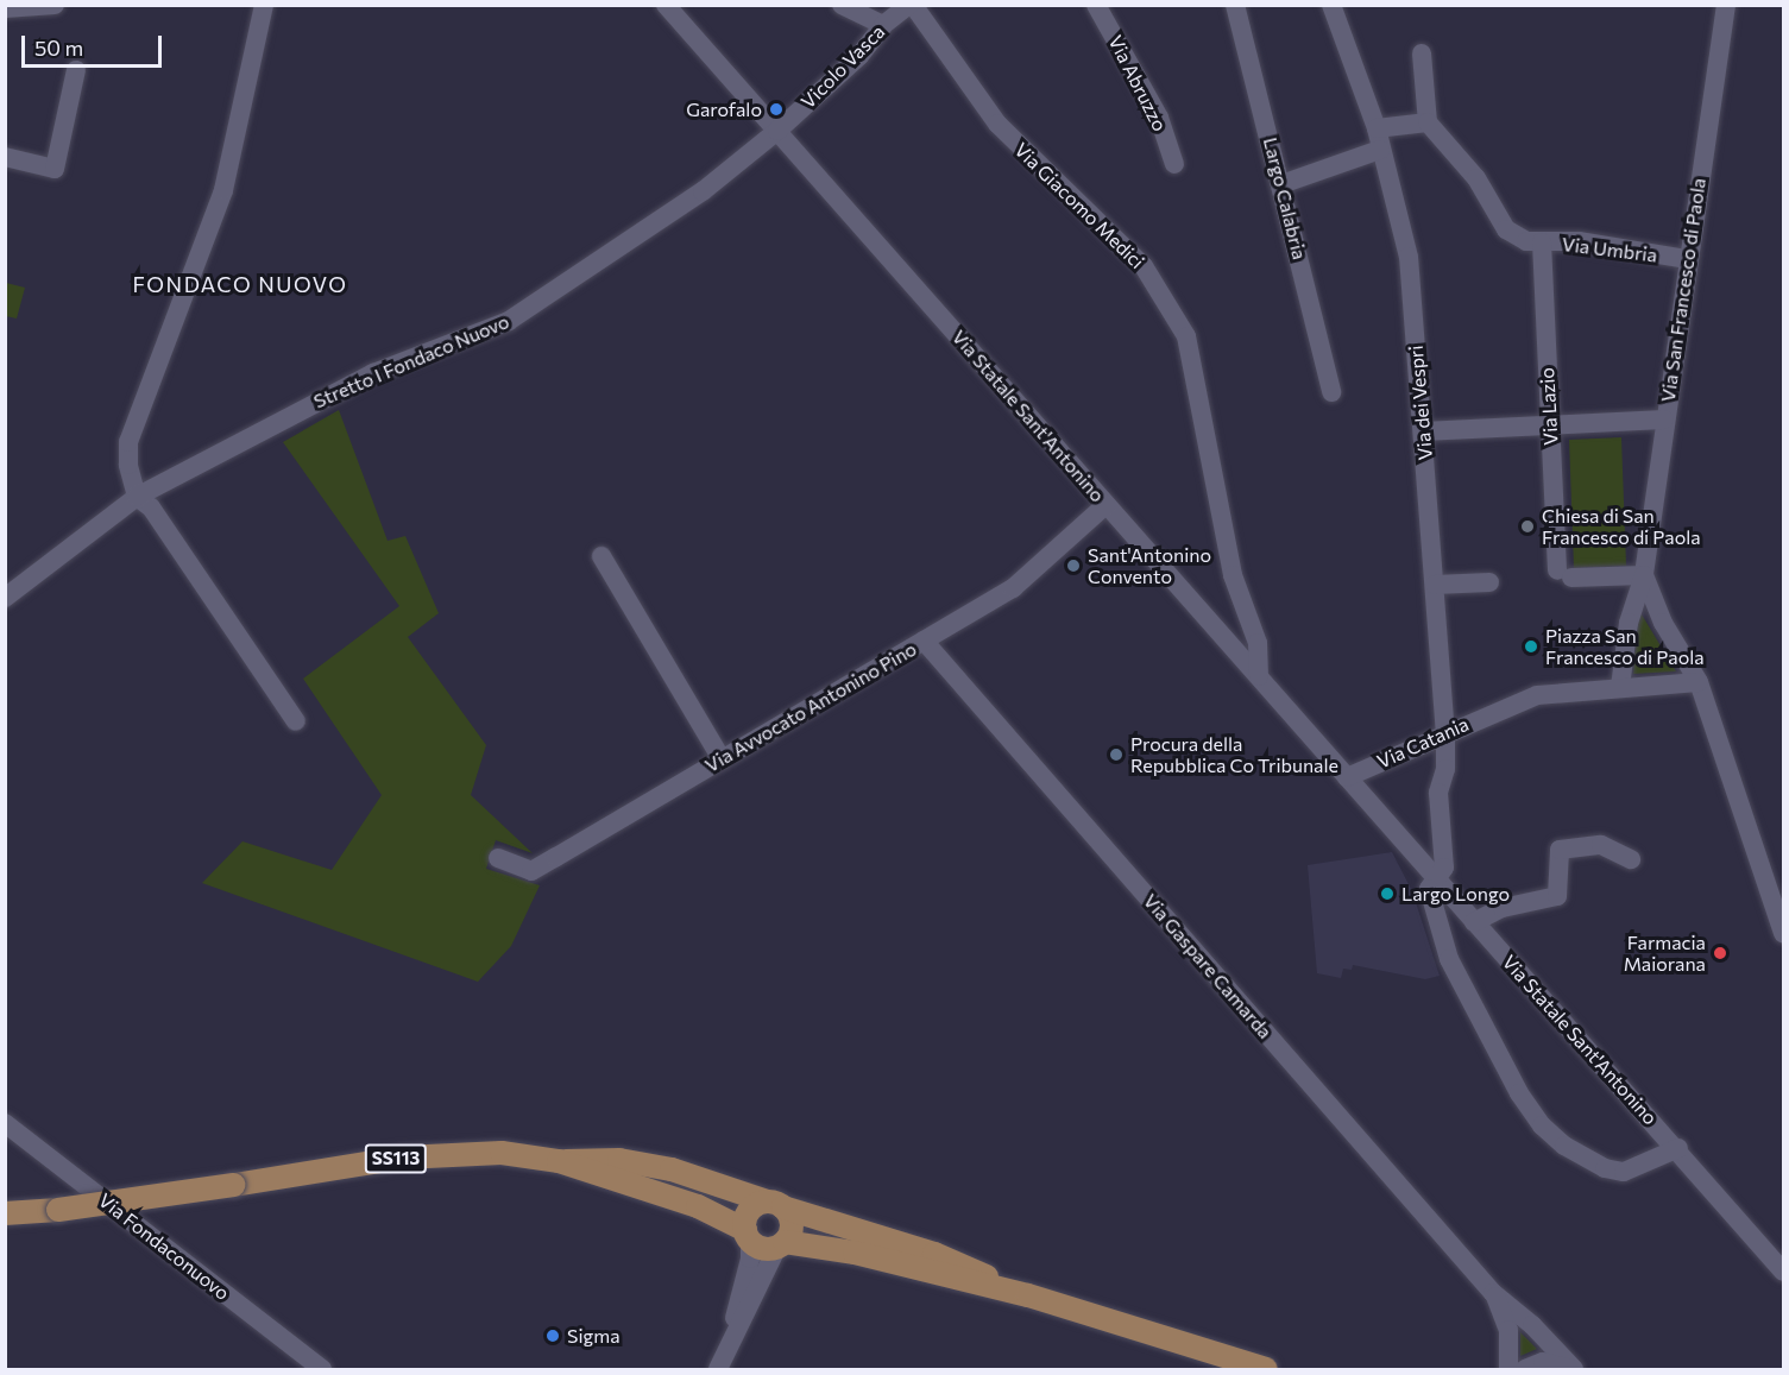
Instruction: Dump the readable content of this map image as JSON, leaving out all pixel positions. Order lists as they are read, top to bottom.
{
  "streets": {
    "main road": ["SS113"],
    "street": [
      "Vicolo Vasca",
      "Via Abruzzo",
      "Largo Calabria",
      "Via Giacomo Medici",
      "Via Umbria",
      "Via San Francesco di Paola",
      "Stretto I Fondaco Nuovo",
      "Via dei Vespri",
      "Via Lazio",
      "Via Statale Sant'Antonino",
      "Via Avvocato Antonino Pino",
      "Via Catania",
      "Via Gaspare Camarda",
      "Via Fondaconuovo"
    ]
  },
  "crossings": [
    ["Vicolo Vasca", "Via Giacomo Medici"],
    ["Vicolo Vasca", "Stretto I Fondaco Nuovo"],
    ["Vicolo Vasca", "Via Statale Sant'Antonino"],
    ["Via Giacomo Medici", "Via Statale Sant'Antonino"],
    ["Via Umbria", "Via San Francesco di Paola"],
    ["Via Umbria", "Via Lazio"],
    ["Via San Francesco di Paola", "Via Lazio"],
    ["Via San Francesco di Paola", "Via Catania"],
    ["Stretto I Fondaco Nuovo", "Via Statale Sant'Antonino"],
    ["Via dei Vespri", "Via Statale Sant'Antonino"],
    ["Via dei Vespri", "Via Catania"],
    ["Via Statale Sant'Antonino", "Via Avvocato Antonino Pino"],
    ["Via Statale Sant'Antonino", "Via Catania"],
    ["Via Avvocato Antonino Pino", "Via Gaspare Camarda"]
  ],
  "districts": ["FONDACO NUOVO"],
  "places": [
    "Garofalo",
    "Chiesa di San Francesco di Paola",
    "Sant'Antonino Convento",
    "Piazza San Francesco di Paola",
    "Procura della Repubblica Co Tribunale",
    "Largo Longo",
    "Farmacia Maiorana",
    "Sigma"
  ],
  "scale_bar": "50 m"
}
